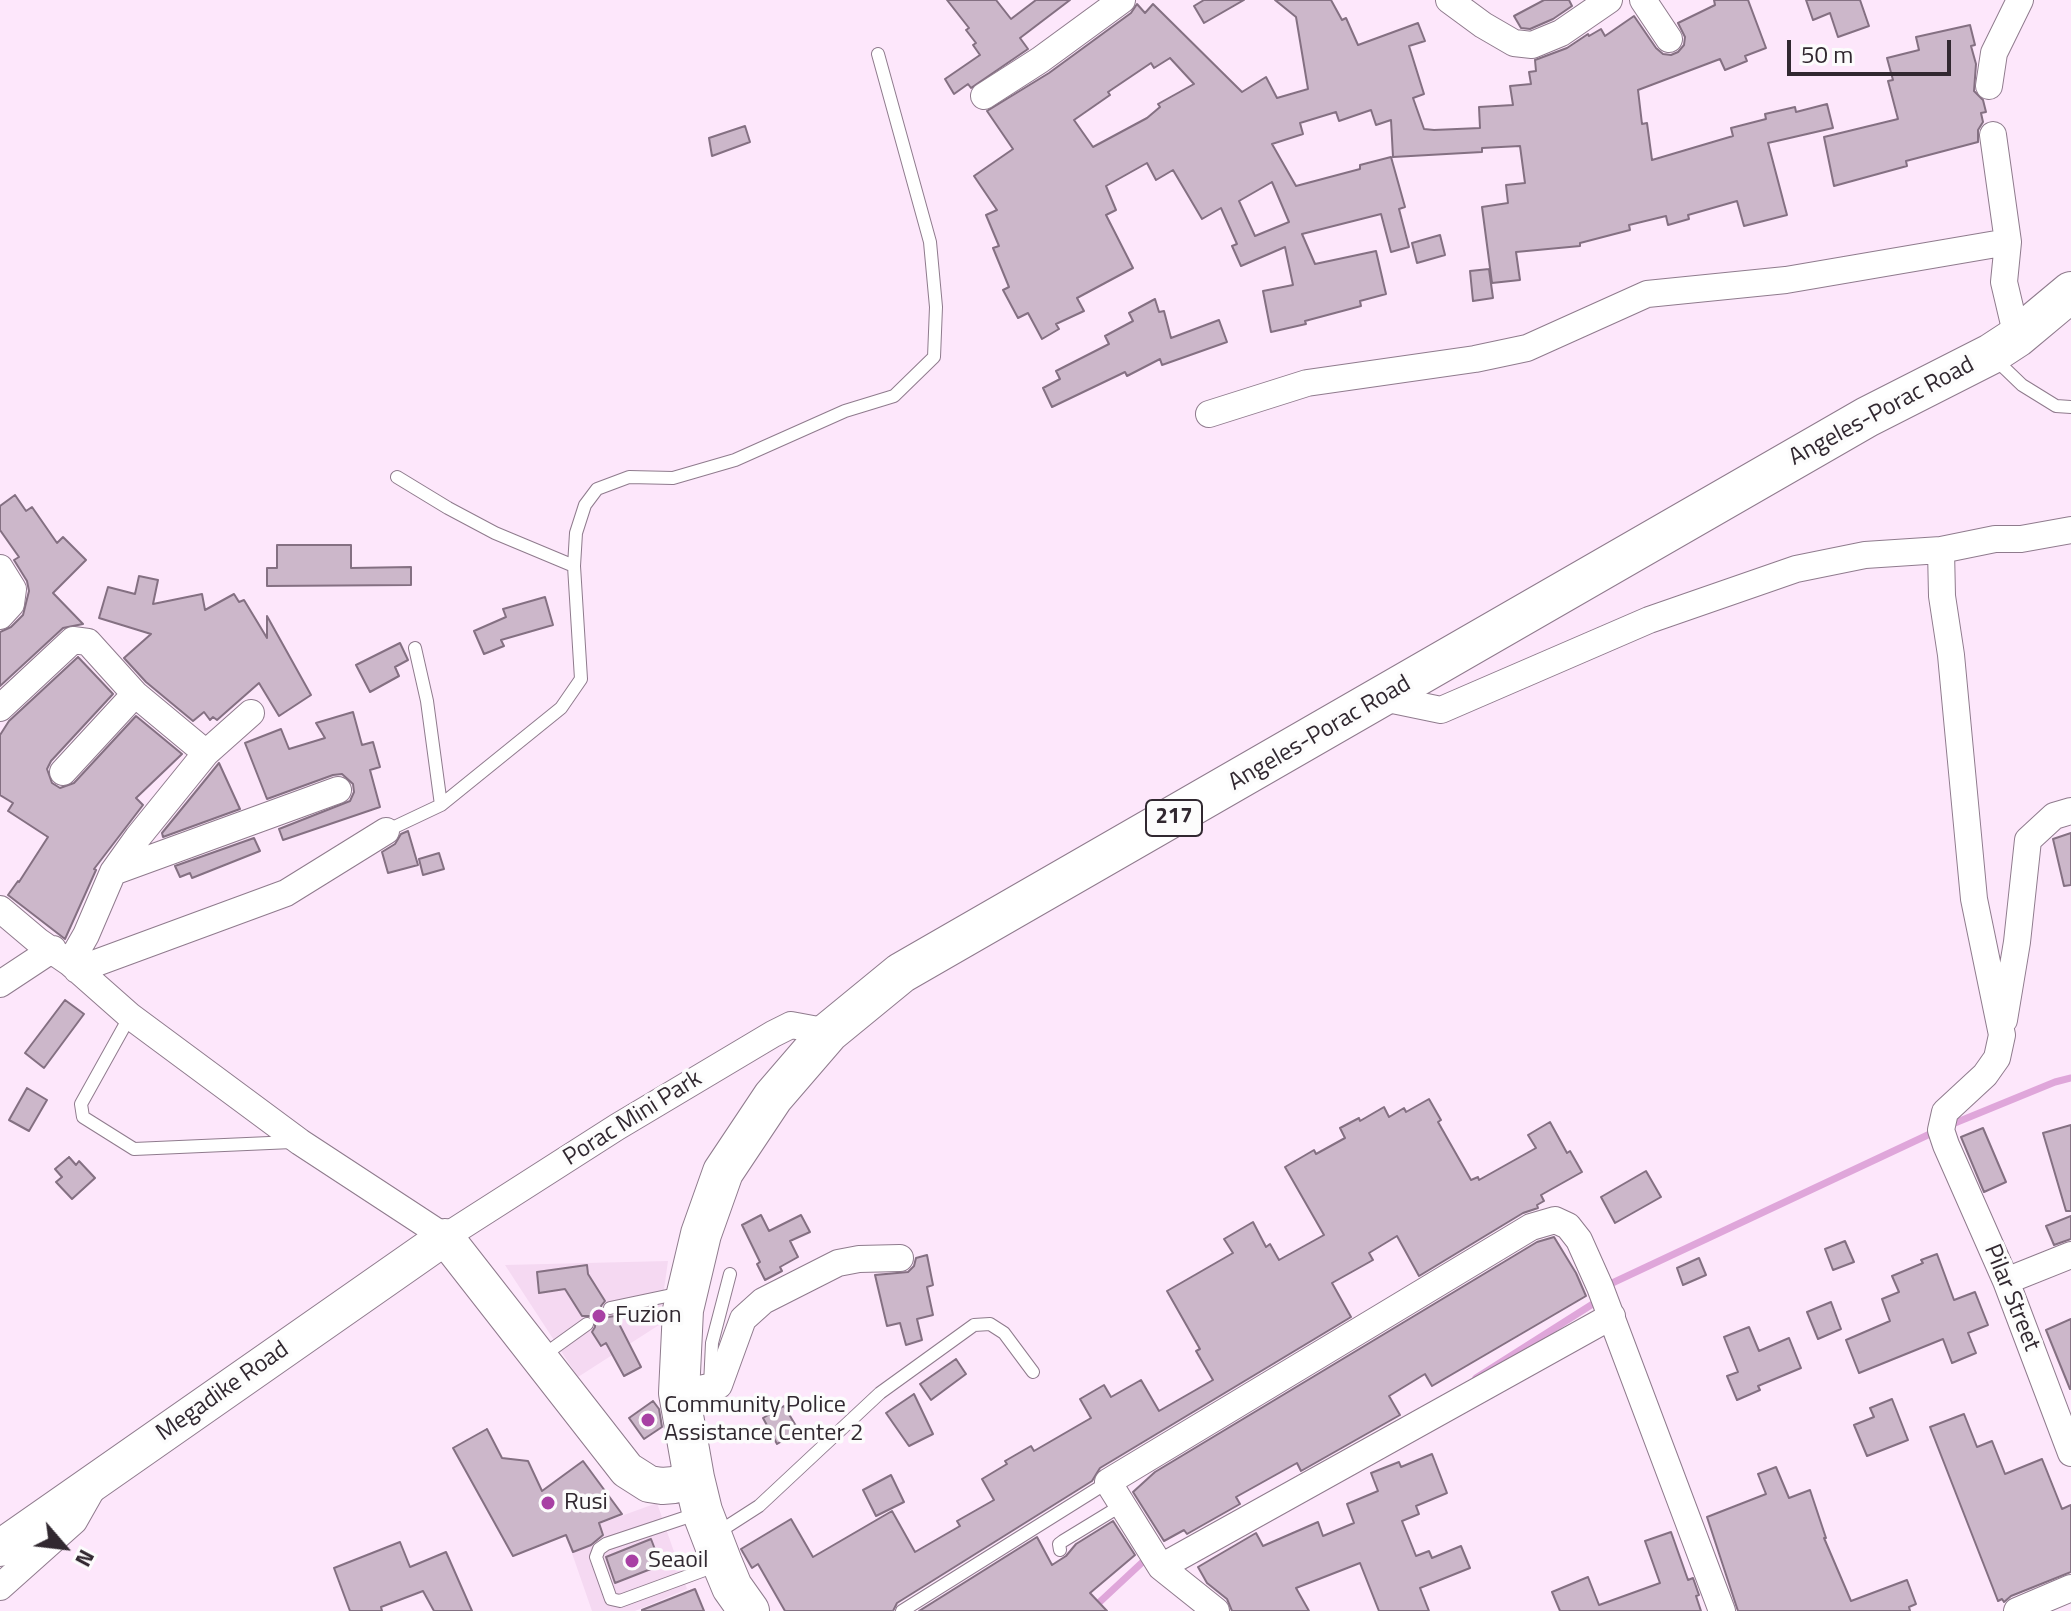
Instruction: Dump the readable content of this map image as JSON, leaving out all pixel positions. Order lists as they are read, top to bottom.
{
  "streets": {
    "main road": ["Angeles-Porac Road", "217", "Megadike Road"],
    "street": ["Porac Mini Park", "Pilar Street"]
  },
  "crossings": [
    ["Angeles-Porac Road", "Porac Mini Park"],
    ["Porac Mini Park", "Megadike Road"]
  ],
  "places": [
    "Fuzion",
    "Community Police Assistance Center 2",
    "Rusi",
    "Seaoil"
  ],
  "scale_bar": "50 m",
  "north": "bottom right"
}
